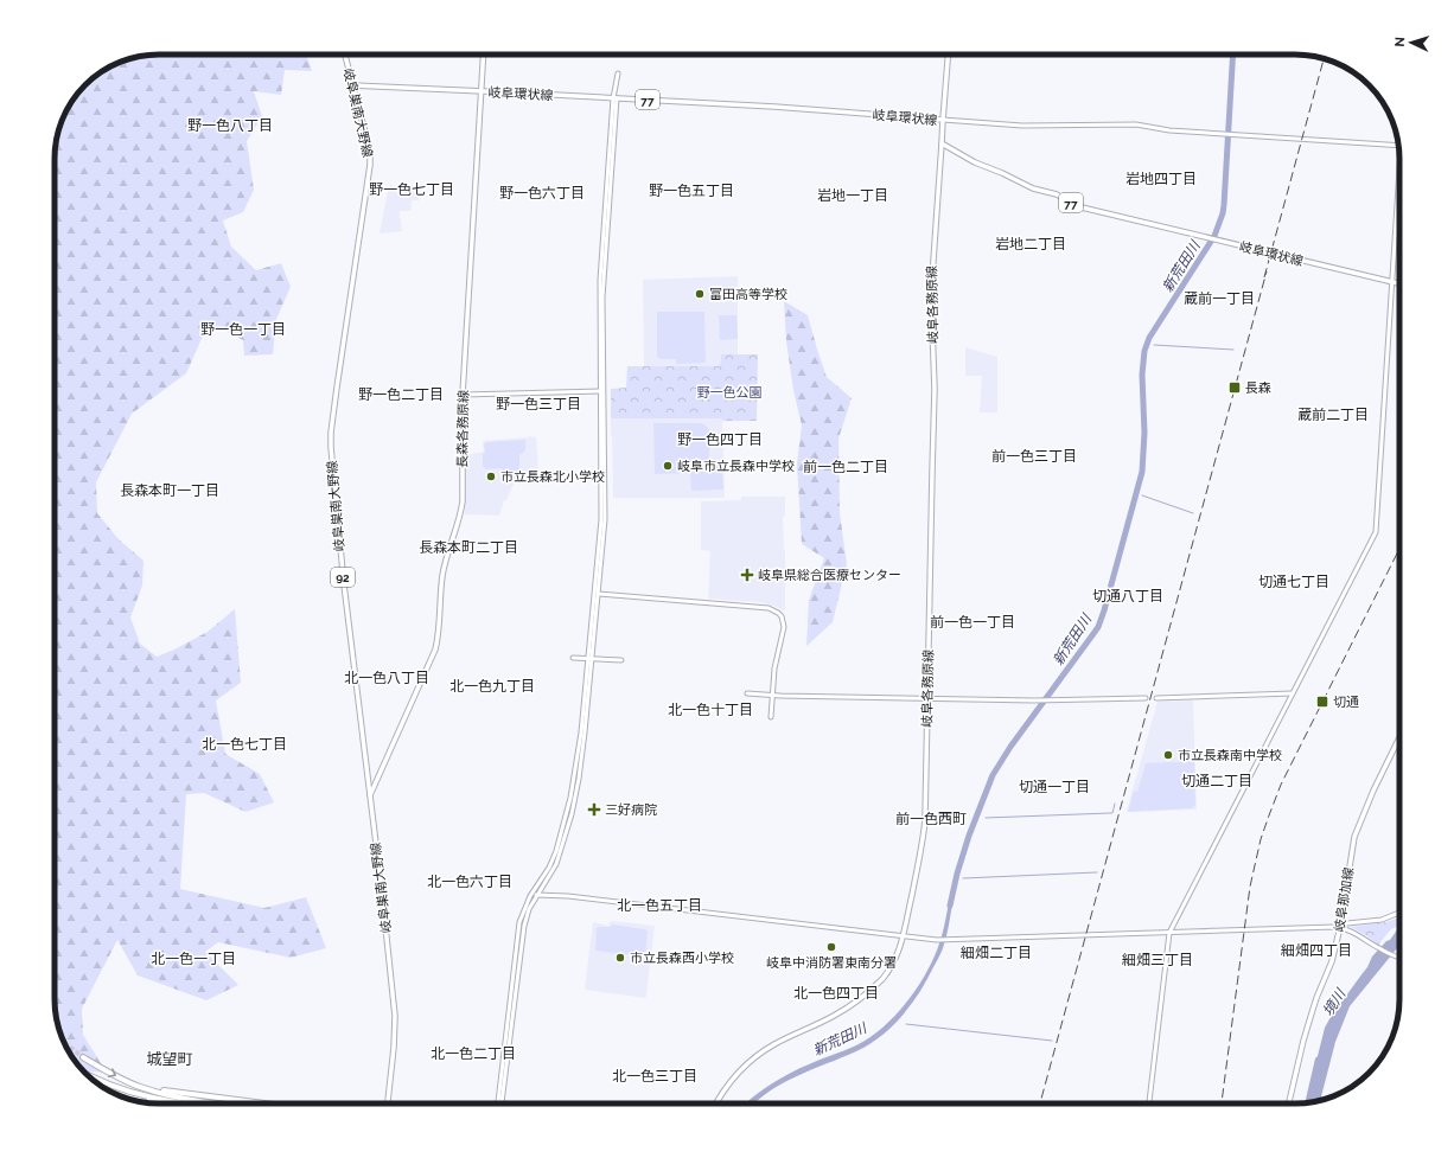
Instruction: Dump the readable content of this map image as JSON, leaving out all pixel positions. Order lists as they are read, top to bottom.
{
  "streets": {
    "main road": [
      "岐阜環状線",
      "77",
      "岐阜巣南大野線",
      "岐阜各務原線",
      "長森各務原線",
      "92",
      "岐阜那加線"
    ]
  },
  "crossings": [
    ["岐阜環状線", "岐阜巣南大野線"],
    ["岐阜環状線", "岐阜各務原線"],
    ["岐阜環状線", "長森各務原線"],
    ["岐阜巣南大野線", "長森各務原線"]
  ],
  "districts": [
    "野一色八丁目",
    "岩地四丁目",
    "野一色七丁目",
    "野一色五丁目",
    "野一色六丁目",
    "岩地一丁目",
    "岩地二丁目",
    "蔵前一丁目",
    "野一色一丁目",
    "野一色二丁目",
    "野一色三丁目",
    "蔵前二丁目",
    "野一色四丁目",
    "前一色三丁目",
    "前一色二丁目",
    "長森本町一丁目",
    "長森本町二丁目",
    "切通七丁目",
    "切通八丁目",
    "前一色一丁目",
    "北一色八丁目",
    "北一色九丁目",
    "北一色十丁目",
    "北一色七丁目",
    "切通二丁目",
    "切通一丁目",
    "前一色西町",
    "北一色六丁目",
    "北一色五丁目",
    "細畑四丁目",
    "細畑二丁目",
    "北一色一丁目",
    "細畑三丁目",
    "北一色四丁目",
    "北一色二丁目",
    "城望町",
    "北一色三丁目"
  ],
  "water": ["新荒田川", "境川"],
  "parks": ["野一色公園"],
  "places": {
    "other": [
      "富田高等学校",
      "岐阜市立長森中学校",
      "市立長森北小学校",
      "市立長森南中学校",
      "岐阜中消防署東南分署",
      "市立長森西小学校"
    ],
    "transit": ["長森", "切通"],
    "health": ["岐阜県総合医療センター", "三好病院"]
  },
  "north": "left"
}
